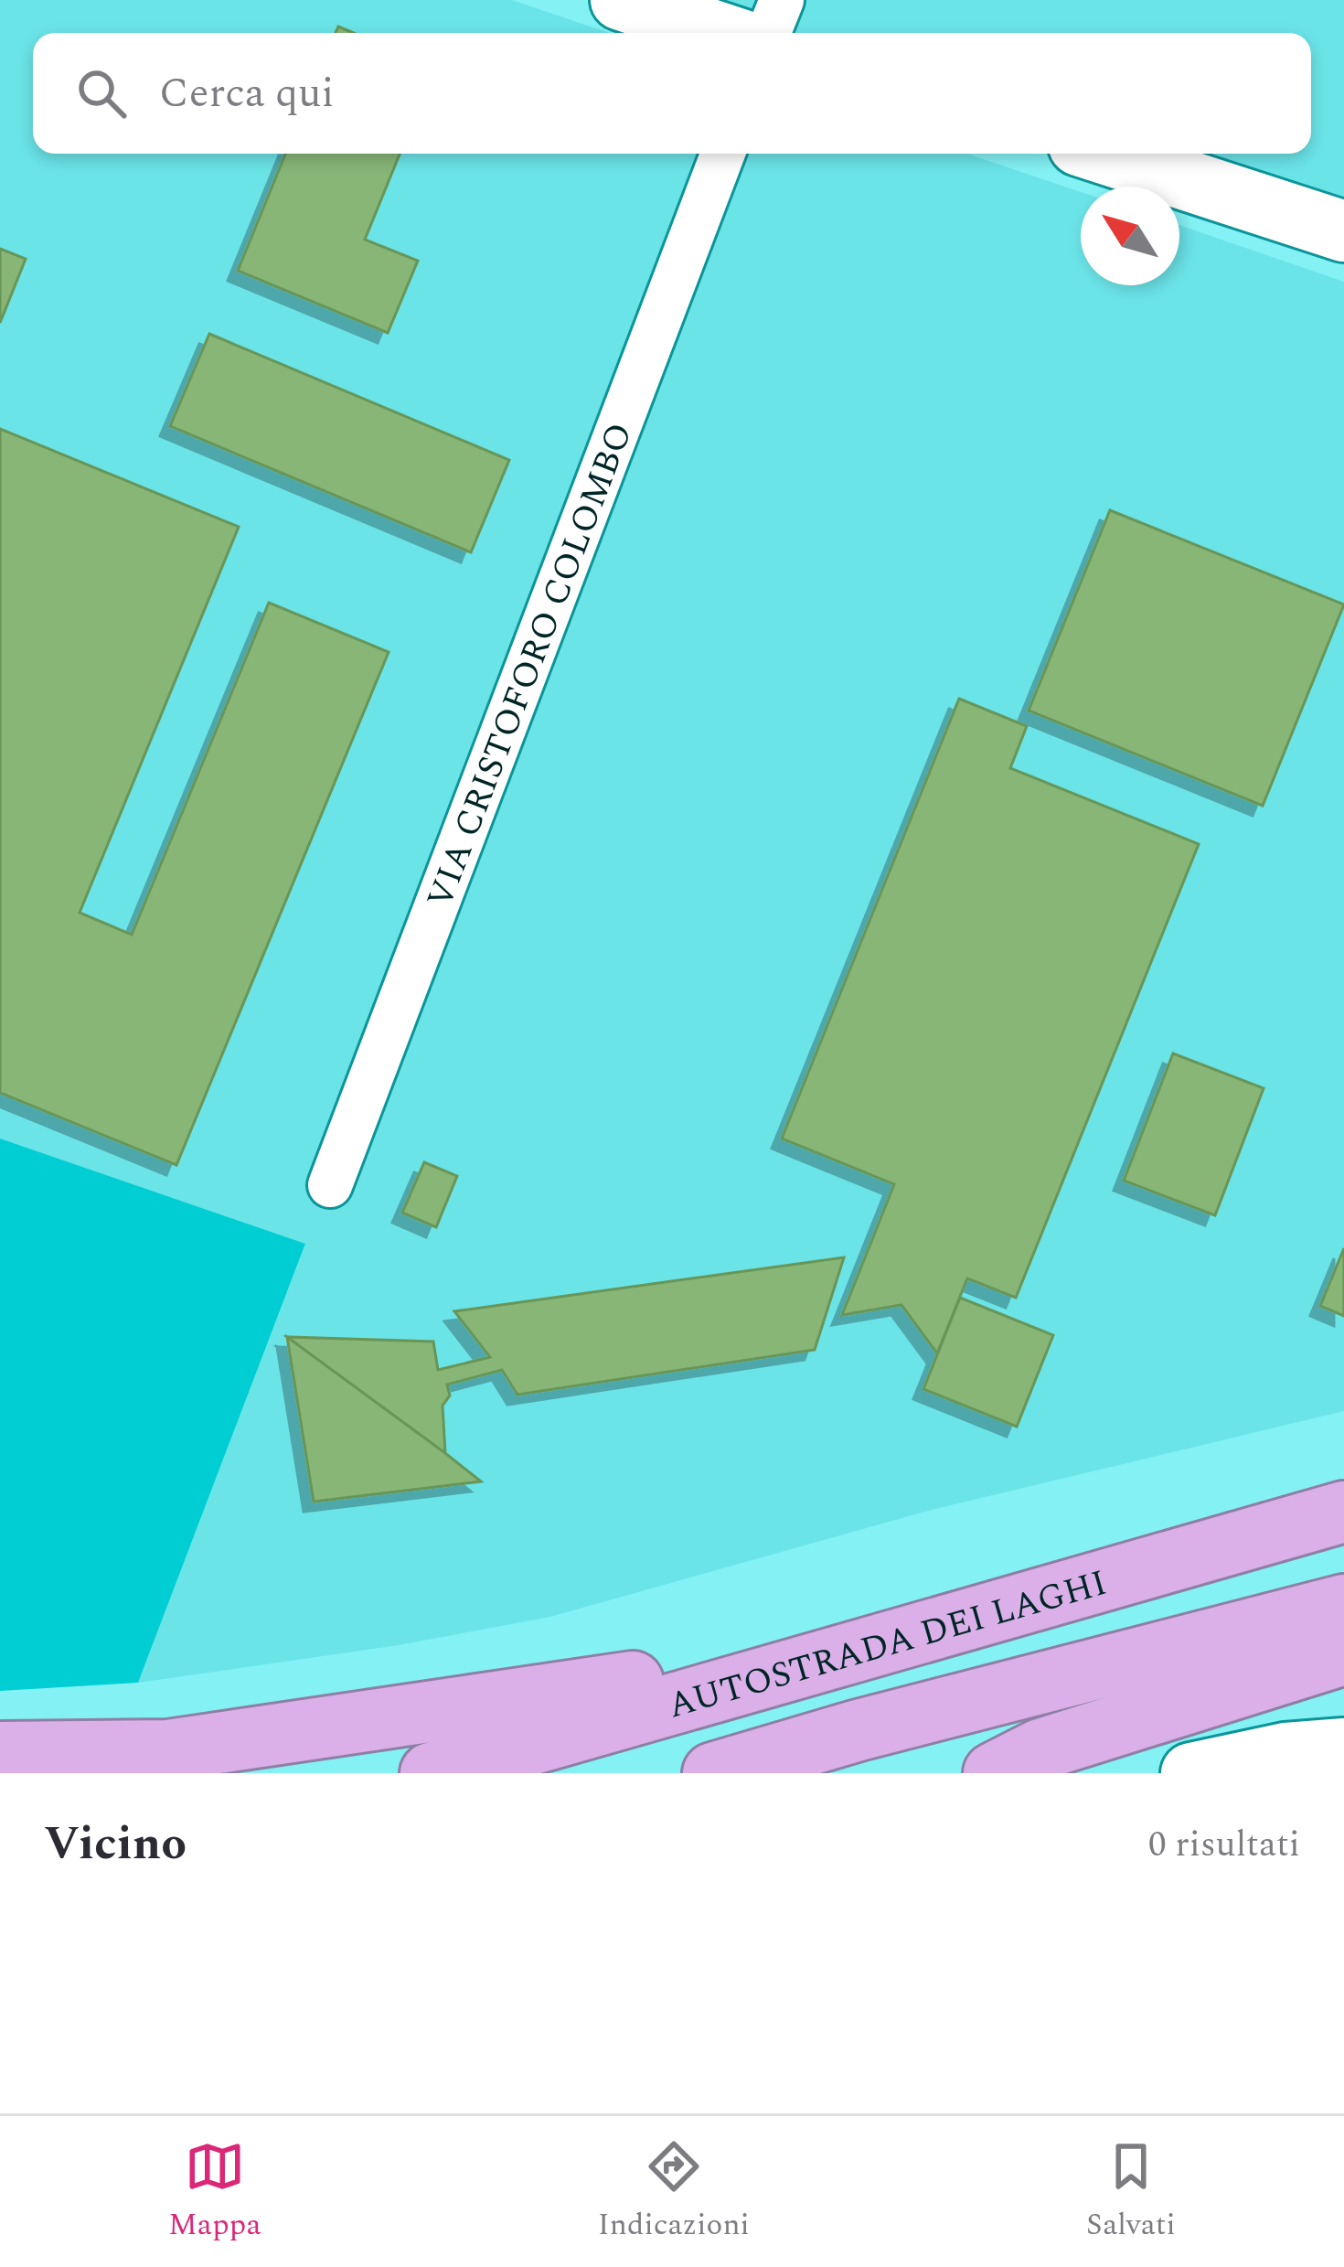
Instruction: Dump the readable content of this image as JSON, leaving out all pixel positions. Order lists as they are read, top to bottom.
{
  "streets": {
    "highway": ["AUTOSTRADA DEI LAGHI"],
    "street": ["VIA CRISTOFORO COLOMBO"]
  },
  "north": "top left",
  "page": {
    "search": "Cerca qui",
    "heading": ["Vicino", "0 risultati"],
    "nav": ["Mappa", "Indicazioni", "Salvati"]
  }
}
